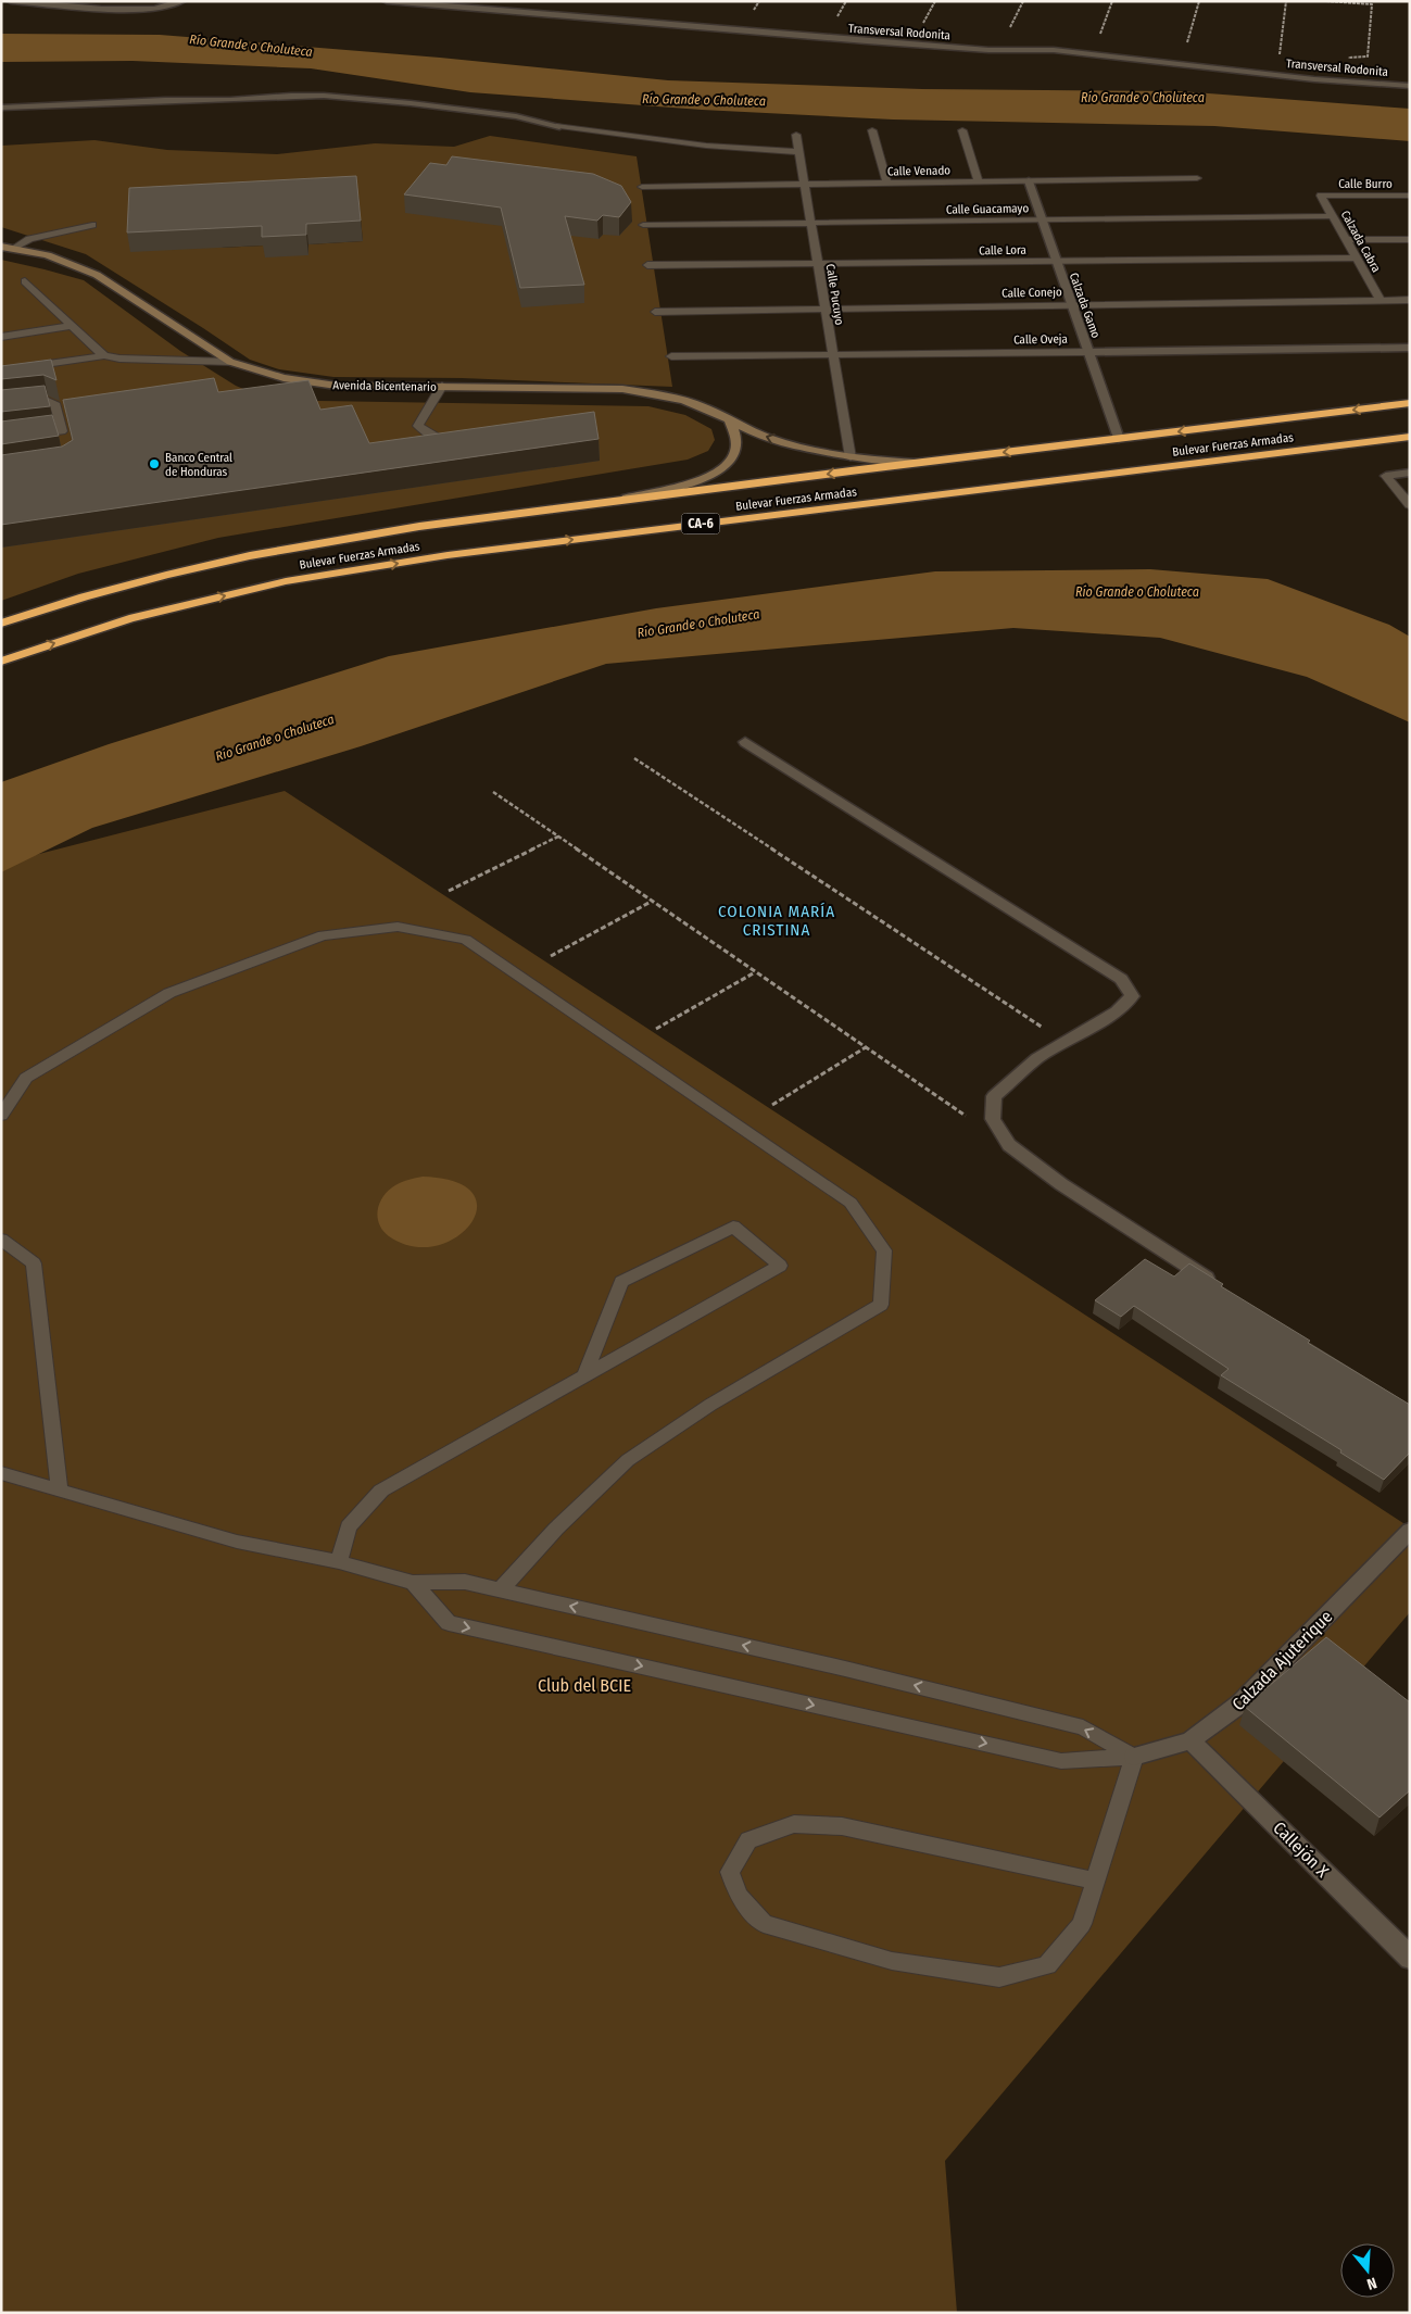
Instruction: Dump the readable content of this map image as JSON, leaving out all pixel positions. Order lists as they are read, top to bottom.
{
  "streets": {
    "highway": ["Bulevar Fuerzas Armadas", "CA-6"],
    "street": [
      "Transversal Rodonita",
      "Calzada Gamo",
      "Calle Oveja",
      "Avenida Bicentenario",
      "Calzada Ajuterique",
      "Callejón X"
    ],
    "lane": [
      "Calle Venado",
      "Calle Burro",
      "Calle Guacamayo",
      "Calzada Cabra",
      "Calle Lora",
      "Calle Conejo",
      "Calle Pucuyo"
    ]
  },
  "crossings": [
    ["Calle Venado", "Calle Pucuyo"],
    ["Calle Venado", "Calzada Gamo"],
    ["Calle Burro", "Calzada Cabra"],
    ["Calle Guacamayo", "Calzada Cabra"],
    ["Calle Guacamayo", "Calle Pucuyo"],
    ["Calle Guacamayo", "Calzada Gamo"],
    ["Calzada Cabra", "Calle Lora"],
    ["Calzada Cabra", "Calle Conejo"],
    ["Calle Lora", "Calle Pucuyo"],
    ["Calle Lora", "Calzada Gamo"],
    ["Calle Conejo", "Calle Pucuyo"],
    ["Calle Conejo", "Calzada Gamo"],
    ["Calle Pucuyo", "Calle Oveja"],
    ["Calle Pucuyo", "Avenida Bicentenario"],
    ["Calzada Gamo", "Calle Oveja"],
    ["Calzada Gamo", "Bulevar Fuerzas Armadas"],
    ["Avenida Bicentenario", "Bulevar Fuerzas Armadas"],
    ["Calzada Ajuterique", "Callejón X"]
  ],
  "districts": ["COLONIA MARÍA CRISTINA"],
  "water": ["Río Grande o Choluteca"],
  "parks": ["Club del BCIE"],
  "places": ["Banco Central de Honduras"],
  "north": "bottom"
}
